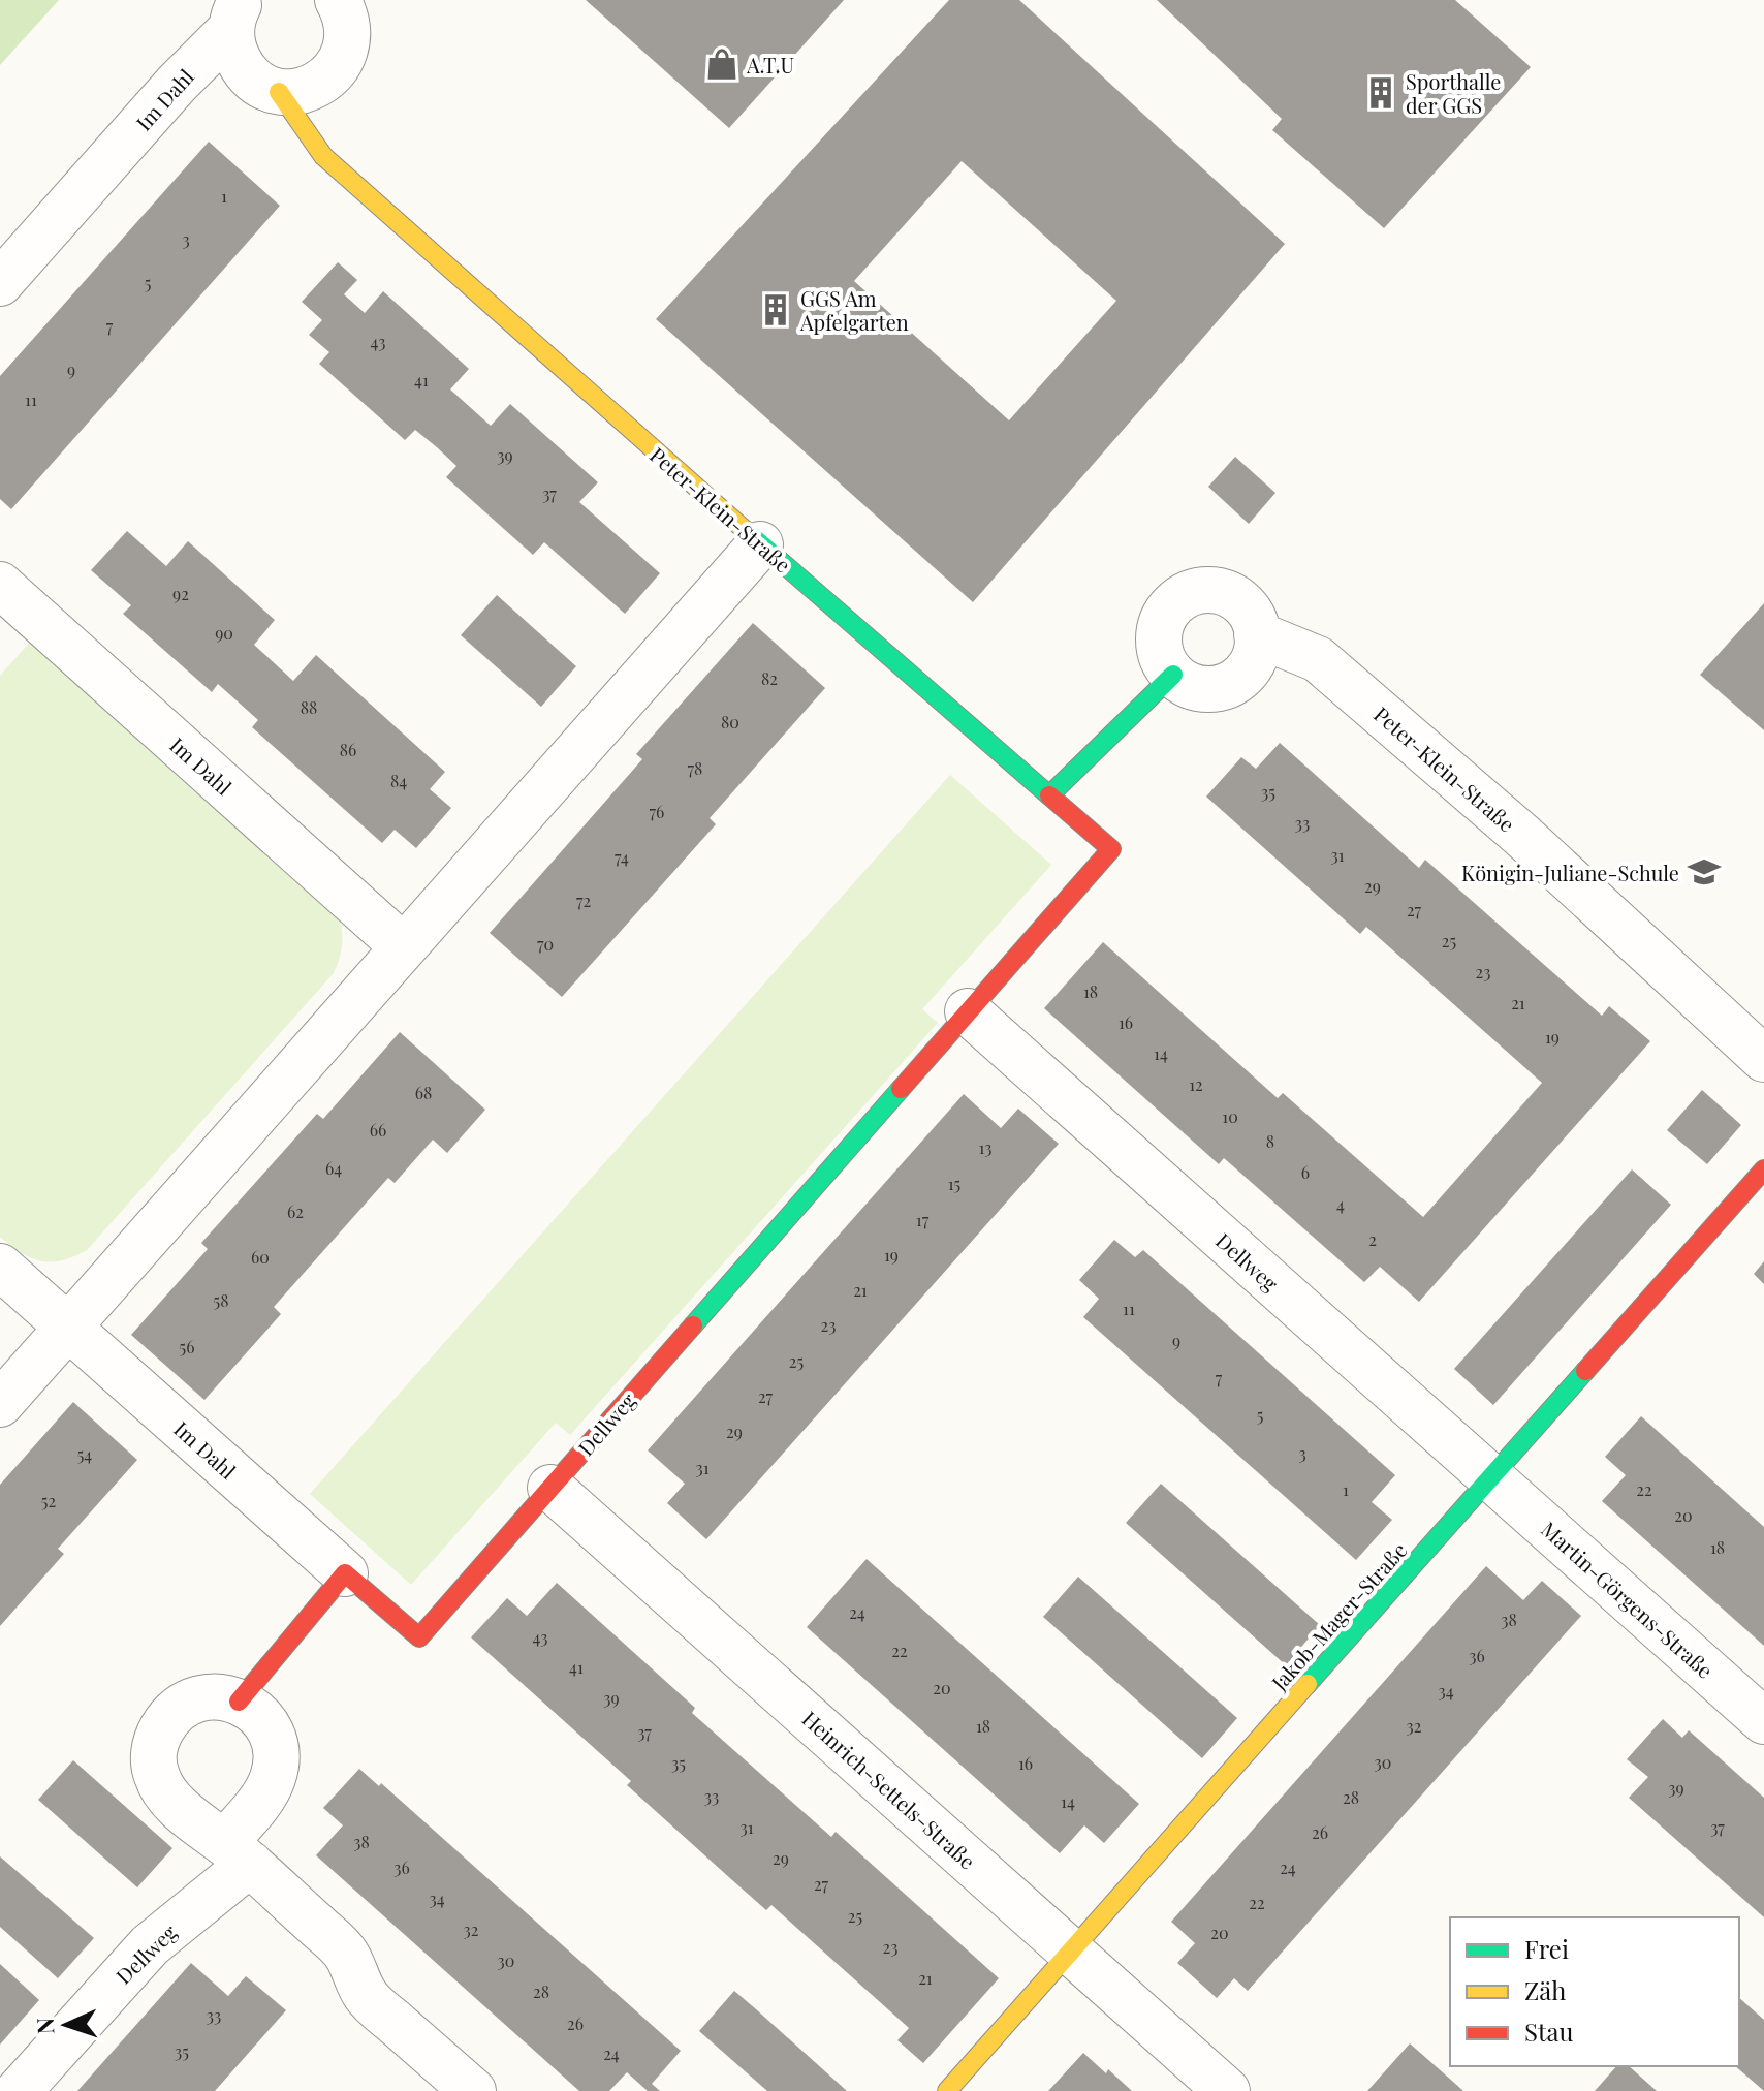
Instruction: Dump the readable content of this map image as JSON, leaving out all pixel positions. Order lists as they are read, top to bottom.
{
  "streets": {
    "street": [
      "Im Dahl",
      "Peter-Klein-Straße",
      "Dellweg",
      "Martin-Görgens-Straße",
      "Jakob-Mager-Straße",
      "Heinrich-Settels-Straße"
    ]
  },
  "crossings": [
    ["Im Dahl", "Peter-Klein-Straße"],
    ["Im Dahl", "Dellweg"],
    ["Peter-Klein-Straße", "Dellweg"],
    ["Dellweg", "Martin-Görgens-Straße"],
    ["Dellweg", "Jakob-Mager-Straße"],
    ["Dellweg", "Heinrich-Settels-Straße"],
    ["Martin-Görgens-Straße", "Jakob-Mager-Straße"],
    ["Jakob-Mager-Straße", "Heinrich-Settels-Straße"]
  ],
  "places": {
    "shop": ["A.T.U"],
    "building": ["Sporthalle der GGS", "GGS Am Apfelgarten"],
    "school or university": ["Königin-Juliane-Schule"]
  },
  "house_numbers": [
    "1",
    "3",
    "5",
    "7",
    "43",
    "9",
    "41",
    "11",
    "39",
    "37",
    "92",
    "90",
    "82",
    "88",
    "80",
    "86",
    "78",
    "84",
    "35",
    "76",
    "33",
    "31",
    "74",
    "29",
    "72",
    "27",
    "25",
    "70",
    "23",
    "18",
    "21",
    "16",
    "19",
    "14",
    "12",
    "68",
    "10",
    "66",
    "8",
    "13",
    "64",
    "6",
    "15",
    "4",
    "62",
    "17",
    "2",
    "19",
    "60",
    "21",
    "58",
    "11",
    "23",
    "9",
    "56",
    "25",
    "7",
    "27",
    "5",
    "29",
    "3",
    "54",
    "31",
    "1",
    "22",
    "52",
    "20",
    "18",
    "24",
    "38",
    "43",
    "22",
    "36",
    "41",
    "20",
    "34",
    "39",
    "18",
    "32",
    "37",
    "30",
    "35",
    "16",
    "39",
    "33",
    "28",
    "14",
    "31",
    "37",
    "26",
    "38",
    "29",
    "36",
    "24",
    "27",
    "34",
    "22",
    "25",
    "32",
    "20",
    "23",
    "30",
    "21",
    "28",
    "33",
    "26",
    "35",
    "24"
  ],
  "legend": ["Frei", "Zäh", "Stau"],
  "north": "left"
}
